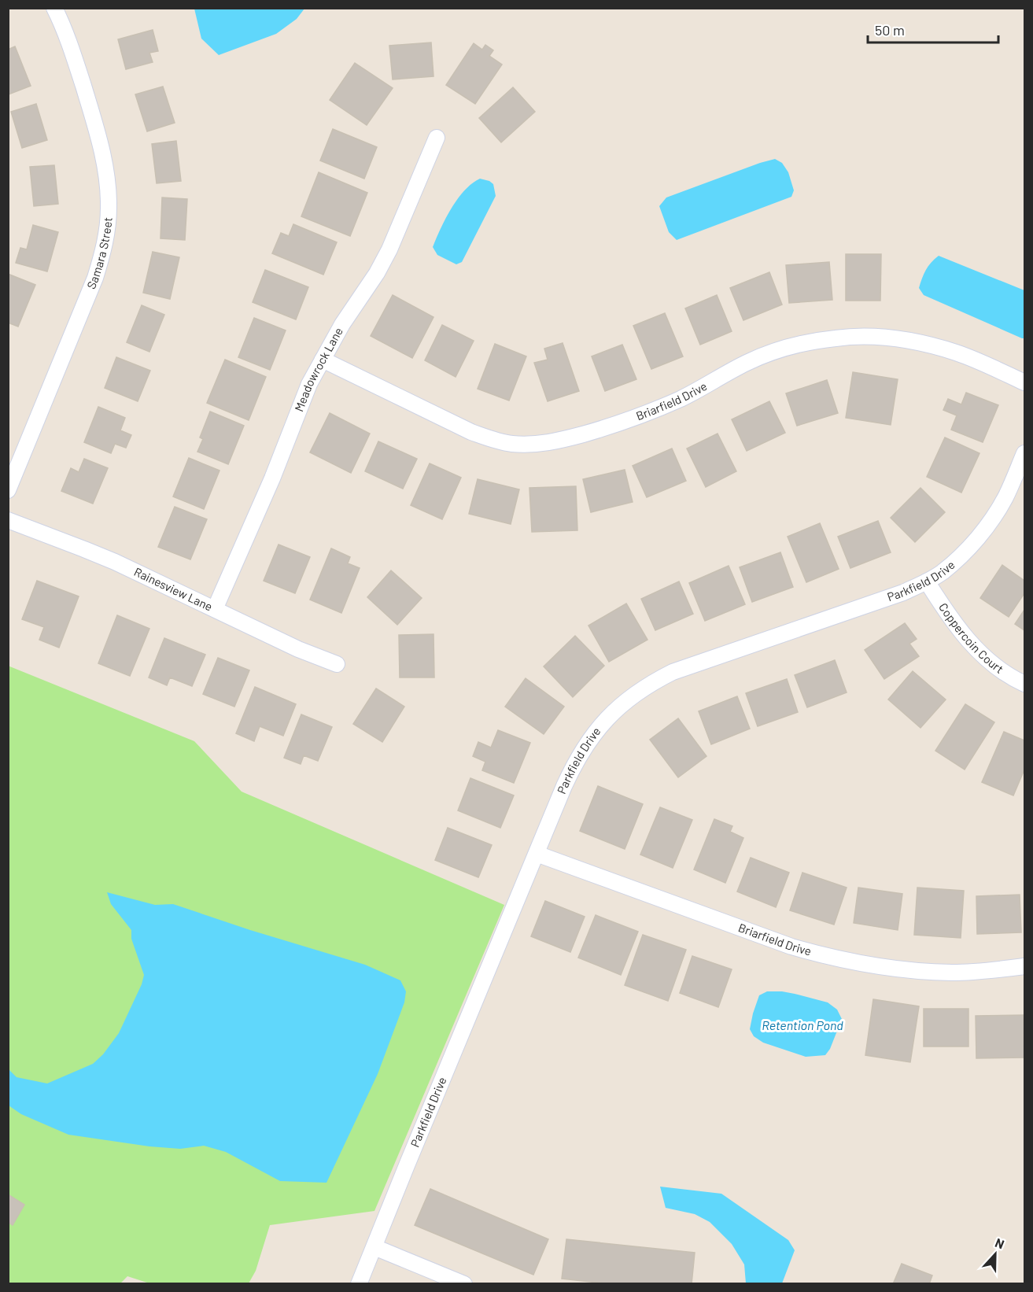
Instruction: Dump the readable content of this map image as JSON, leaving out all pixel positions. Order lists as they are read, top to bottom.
{
  "streets": {
    "street": [
      "Samara Street",
      "Meadowrock Lane",
      "Briarfield Drive",
      "Parkfield Drive",
      "Rainesview Lane",
      "Coppercoin Court"
    ]
  },
  "crossings": [
    ["Meadowrock Lane", "Briarfield Drive"],
    ["Meadowrock Lane", "Rainesview Lane"],
    ["Briarfield Drive", "Parkfield Drive"],
    ["Parkfield Drive", "Coppercoin Court"]
  ],
  "water": ["Retention Pond"],
  "scale_bar": "50 m",
  "north": "top"
}
